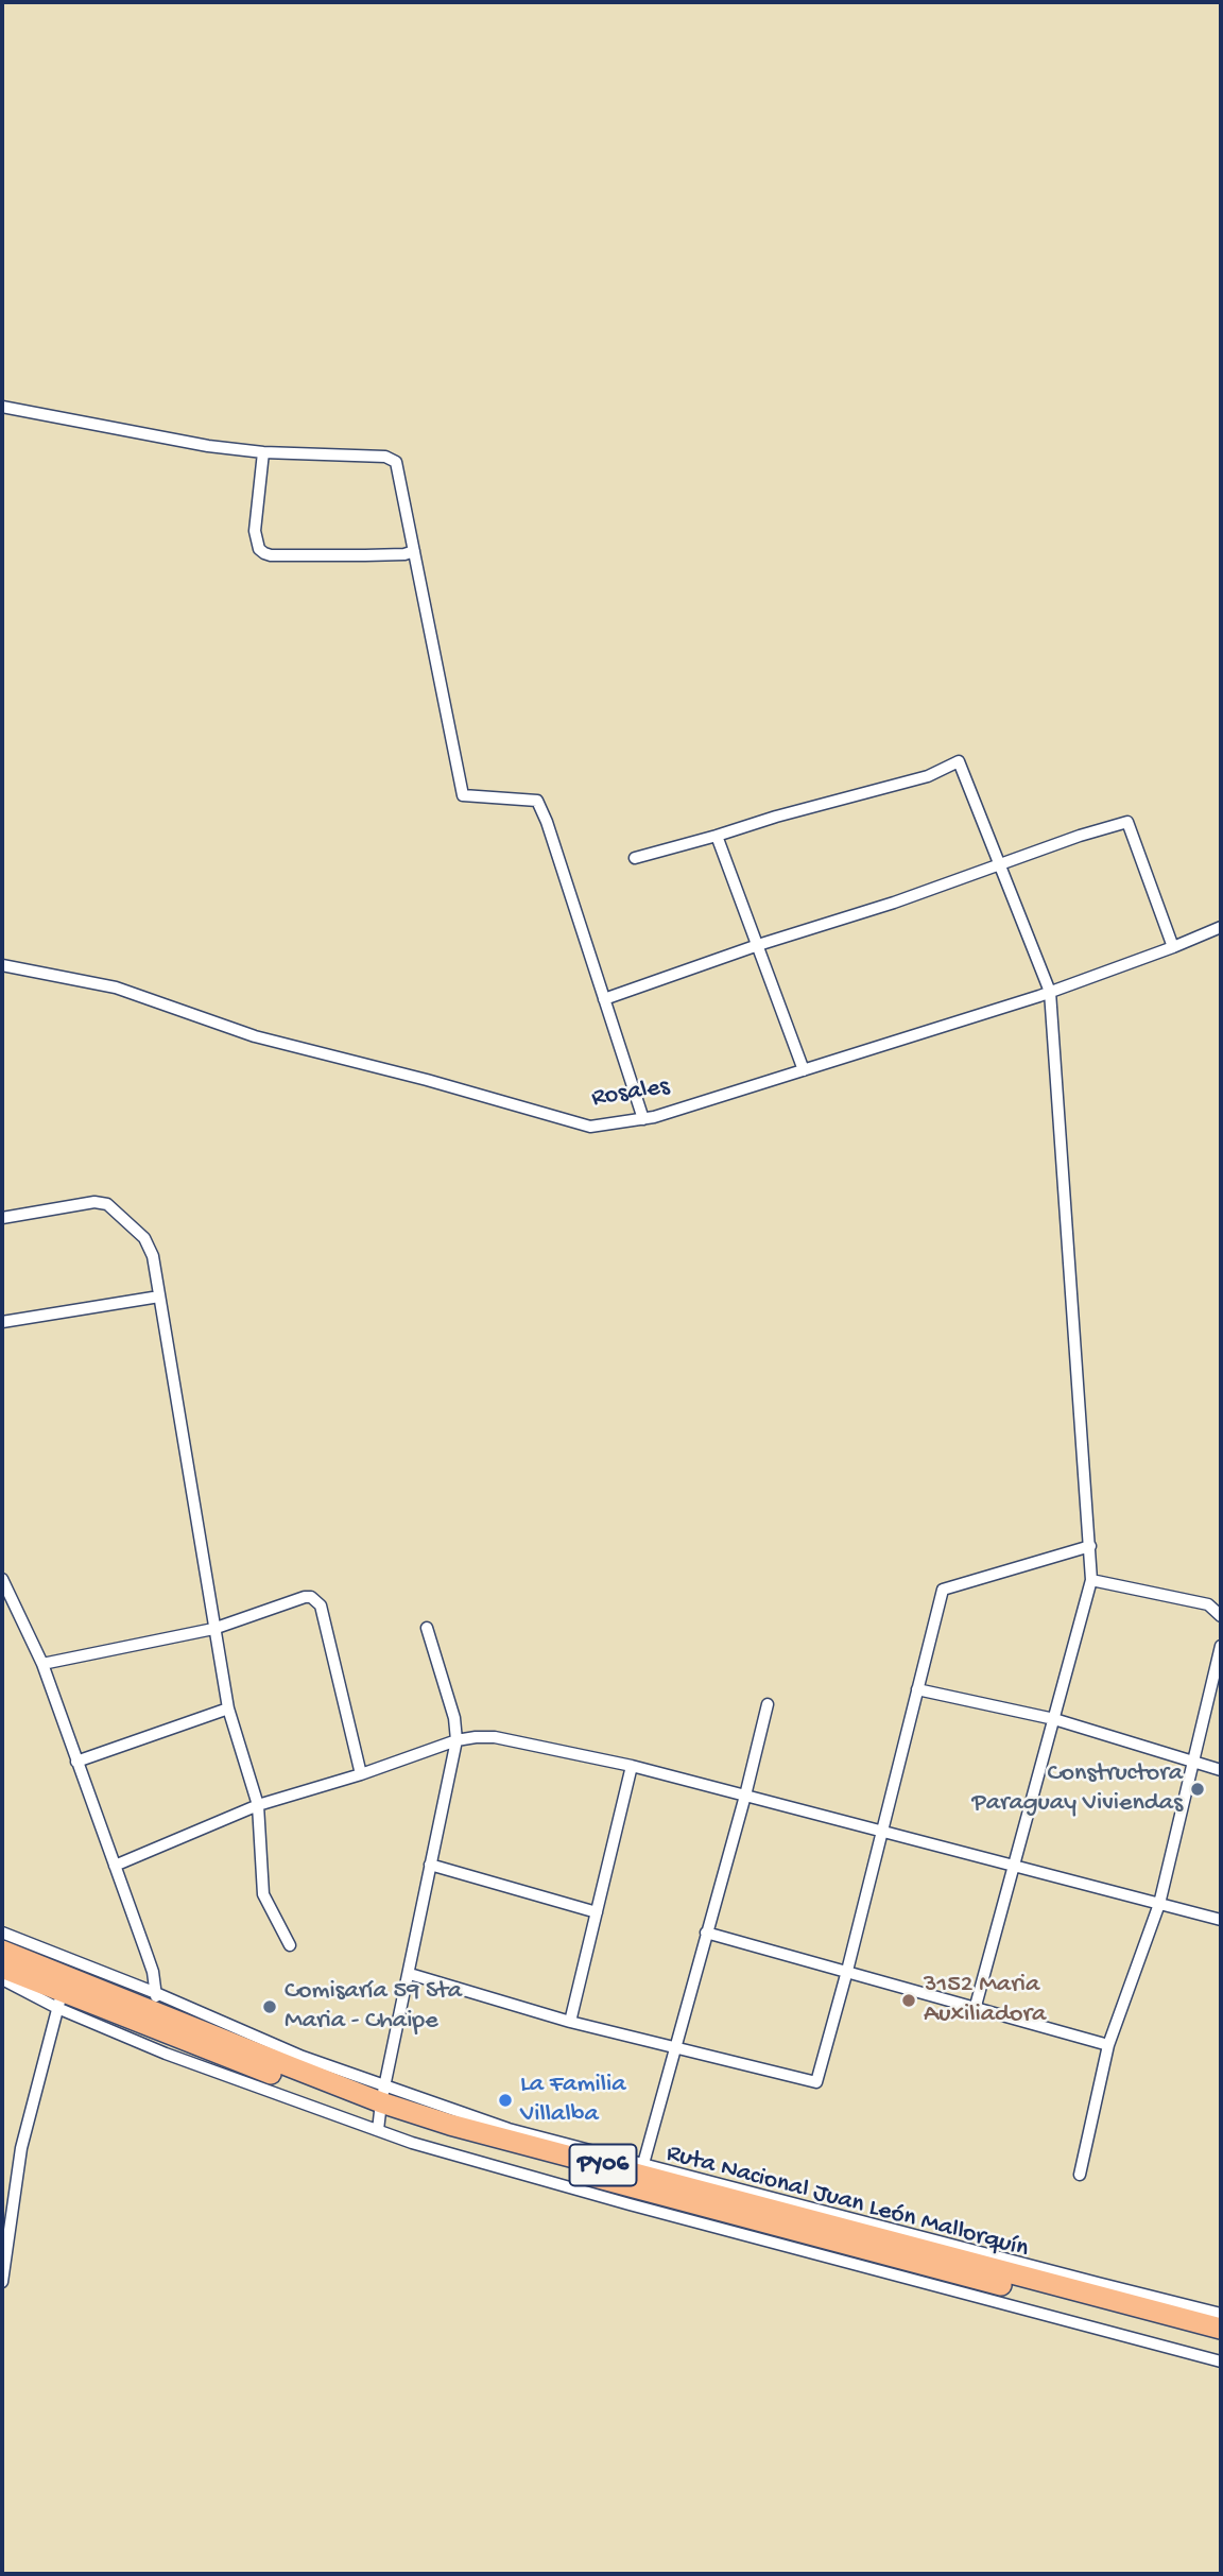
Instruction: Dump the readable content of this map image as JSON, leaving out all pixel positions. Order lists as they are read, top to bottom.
{
  "streets": {
    "highway": ["PY06", "Ruta Nacional Juan León Mallorquín"],
    "street": ["Rosales"]
  },
  "places": [
    "Constructora Paraguay Viviendas",
    "3152 Maria Auxiliadora",
    "Comisaría 59 Sta Maria - Chaipe",
    "La Familia Villalba"
  ]
}
